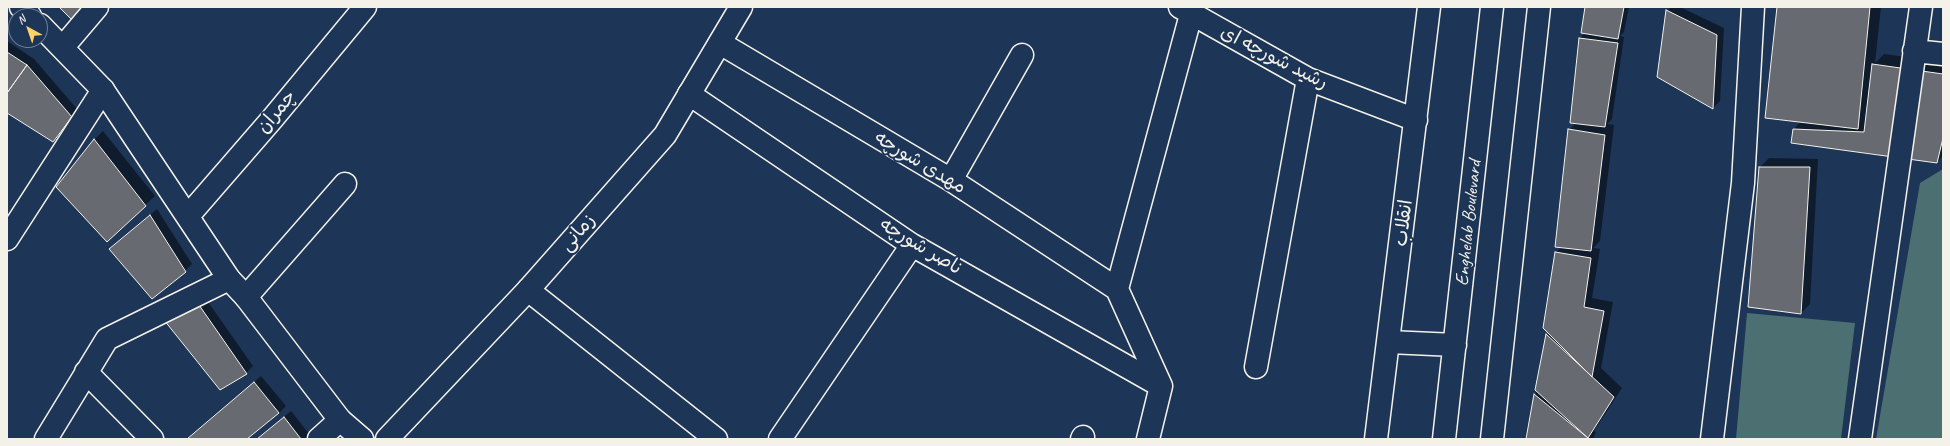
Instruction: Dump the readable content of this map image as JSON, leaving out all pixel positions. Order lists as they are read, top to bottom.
{
  "streets": {
    "street": [
      "رشید شورچه ای",
      "چمران",
      "مهدی شورچه",
      "انقلاب",
      "Enghelab Boulevard",
      "زمانی",
      "ناصر شورچه"
    ]
  },
  "crossings": [
    ["رشید شورچه ای", "انقلاب"],
    ["مهدی شورچه", "زمانی"],
    ["زمانی", "ناصر شورچه"]
  ],
  "north": "top left"
}
